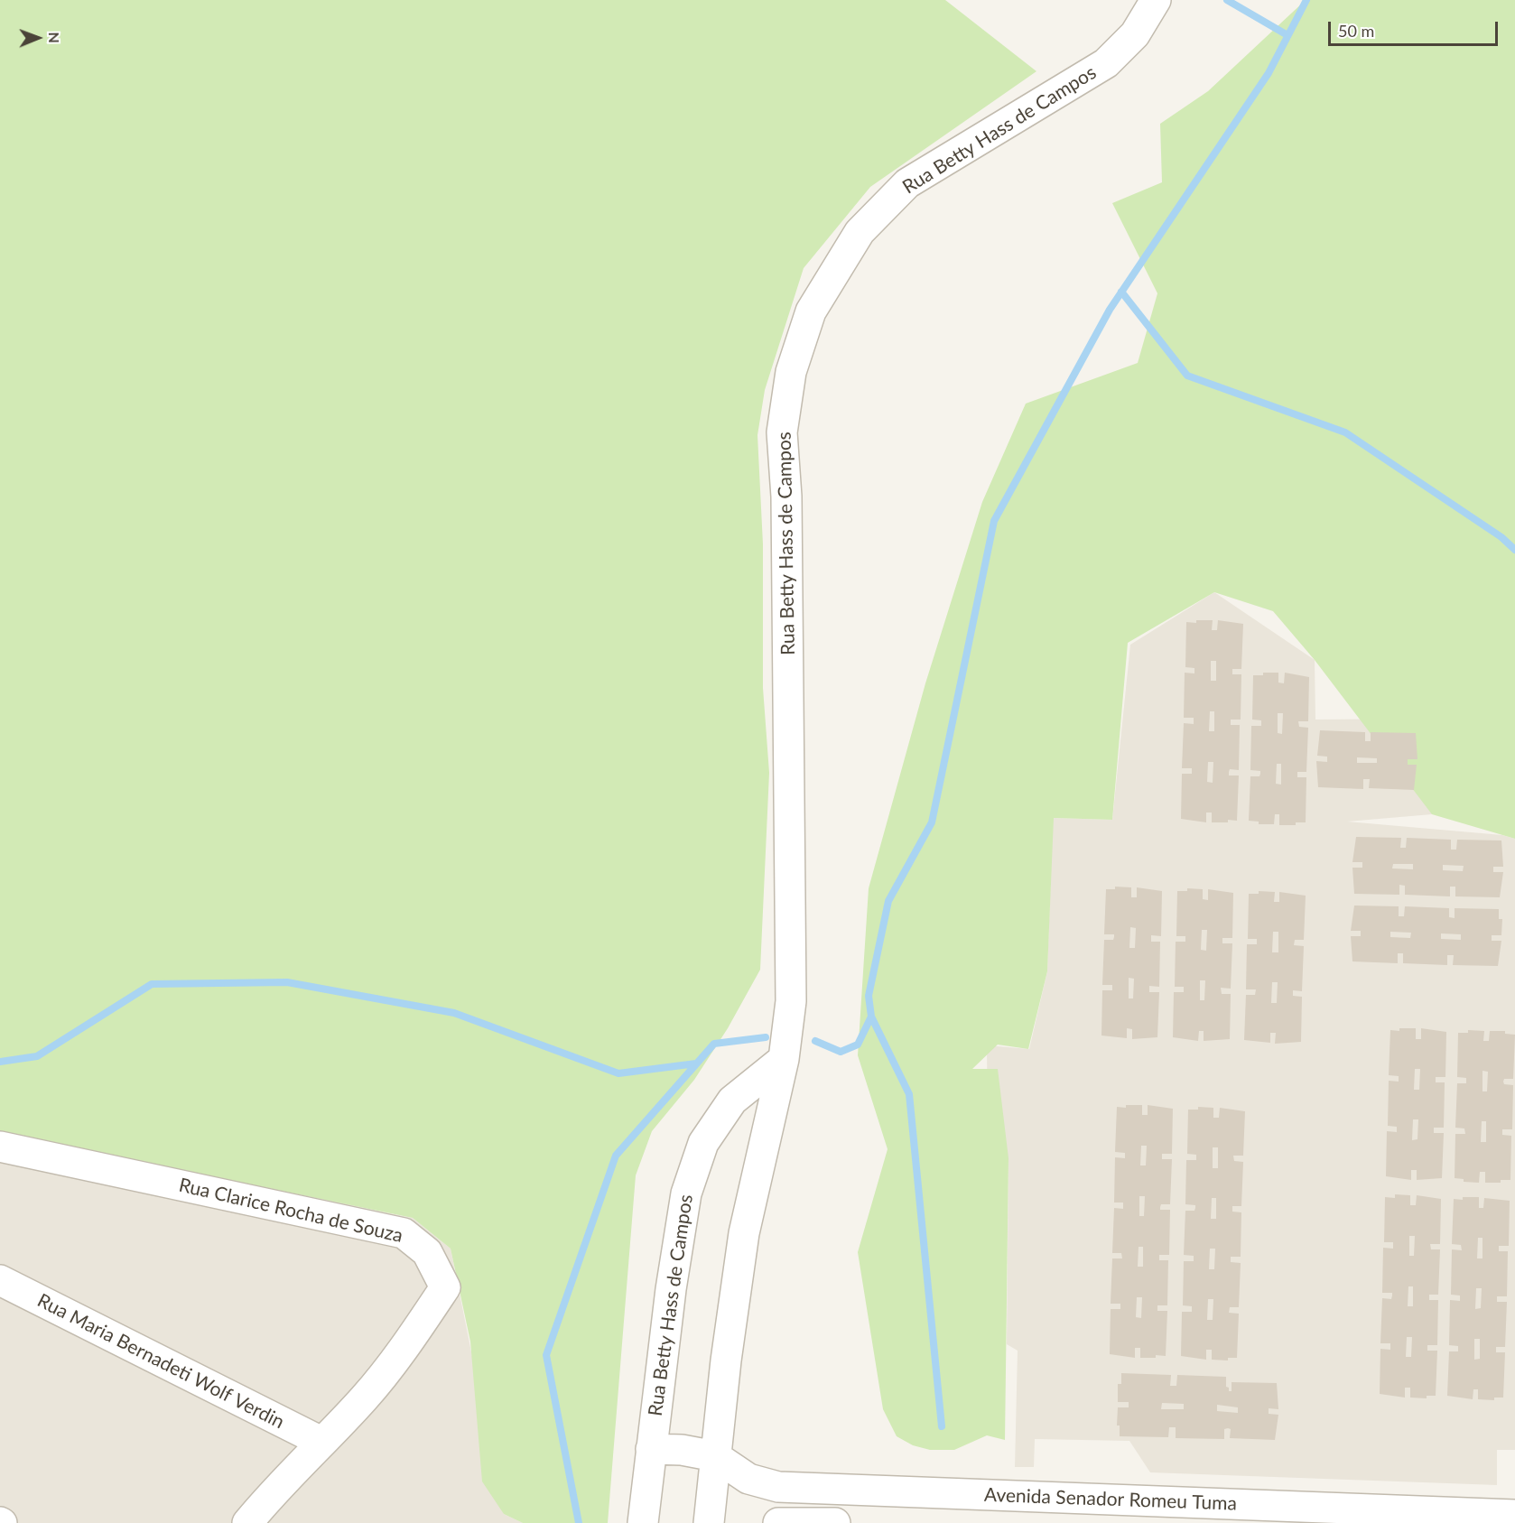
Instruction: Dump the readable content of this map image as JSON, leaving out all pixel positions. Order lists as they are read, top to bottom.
{
  "streets": {
    "street": [
      "Rua Betty Hass de Campos",
      "Rua Clarice Rocha de Souza",
      "Rua Maria Bernadeti Wolf Verdin",
      "Avenida Senador Romeu Tuma"
    ]
  },
  "crossings": [
    ["Rua Betty Hass de Campos", "Avenida Senador Romeu Tuma"],
    ["Rua Clarice Rocha de Souza", "Rua Maria Bernadeti Wolf Verdin"]
  ],
  "scale_bar": "50 m",
  "north": "right"
}
